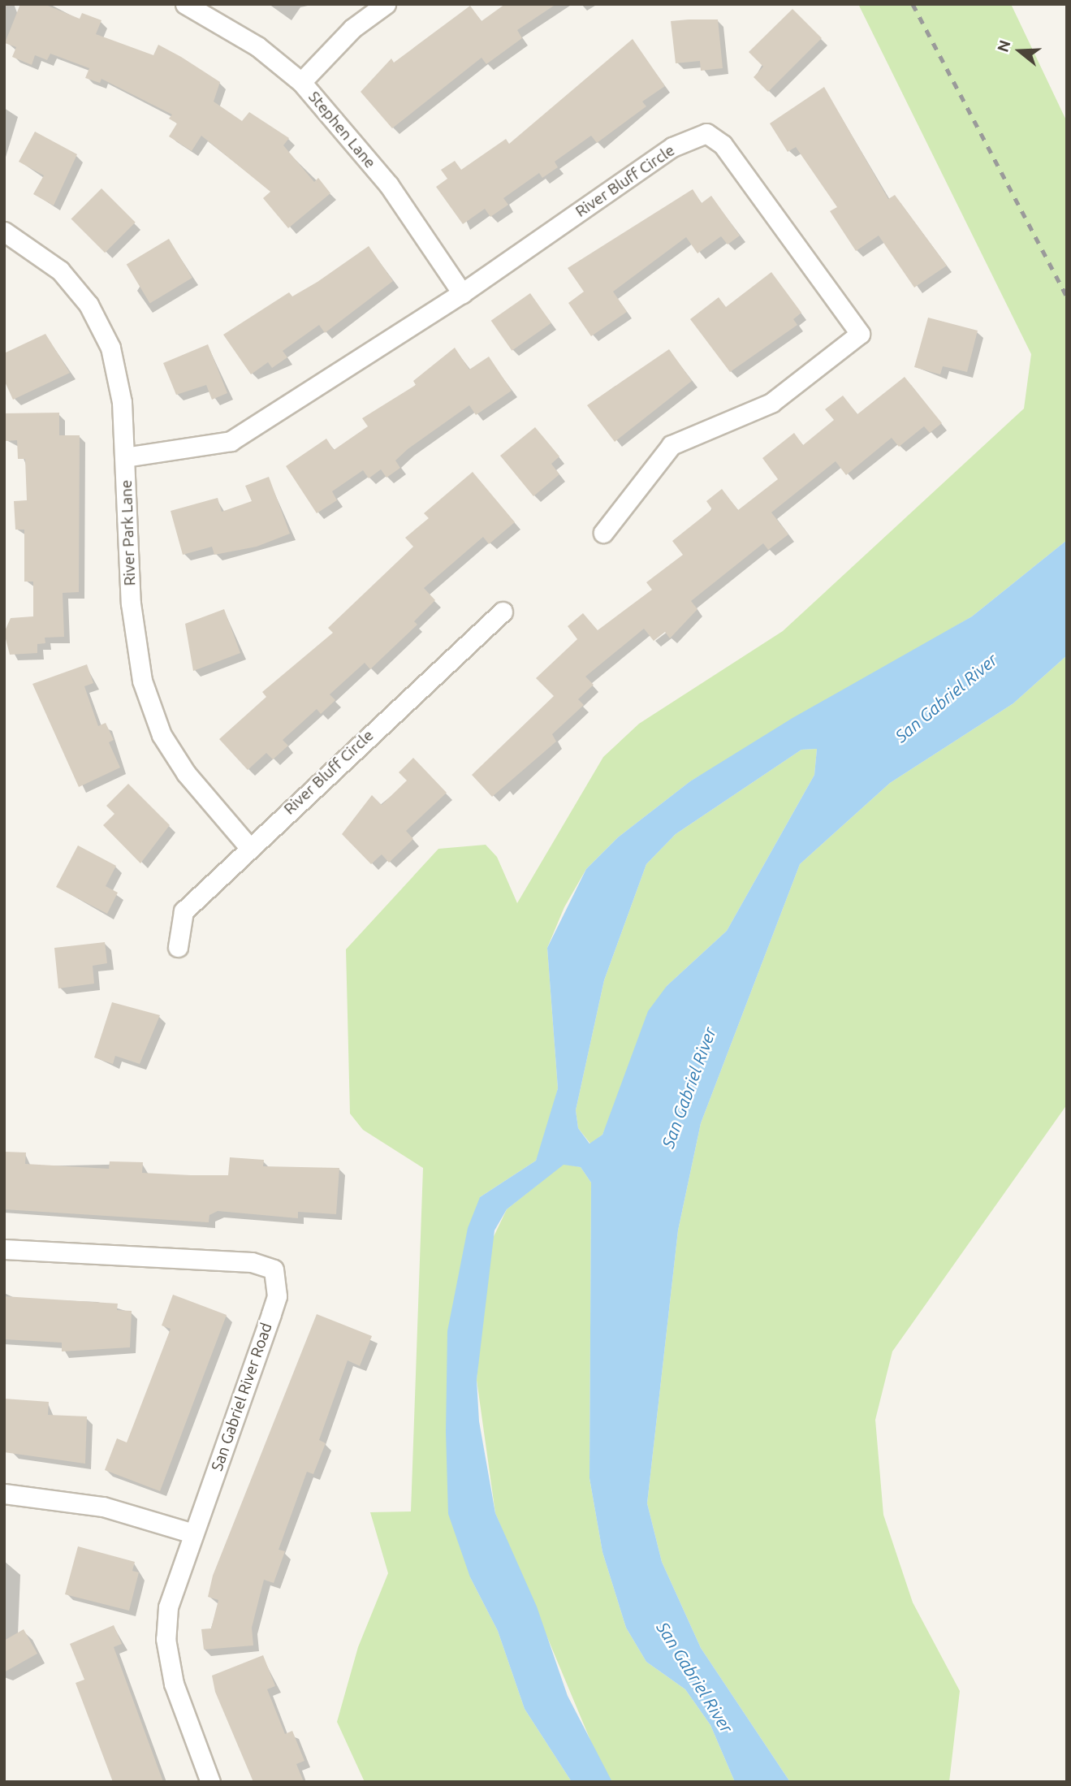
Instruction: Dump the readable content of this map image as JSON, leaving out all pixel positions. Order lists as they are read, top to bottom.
{
  "streets": {
    "street": [
      "Stephen Lane",
      "River Bluff Circle",
      "River Park Lane",
      "San Gabriel River Road"
    ]
  },
  "crossings": [
    ["Stephen Lane", "River Bluff Circle"],
    ["River Bluff Circle", "River Park Lane"]
  ],
  "water": ["San Gabriel River"],
  "north": "left"
}
